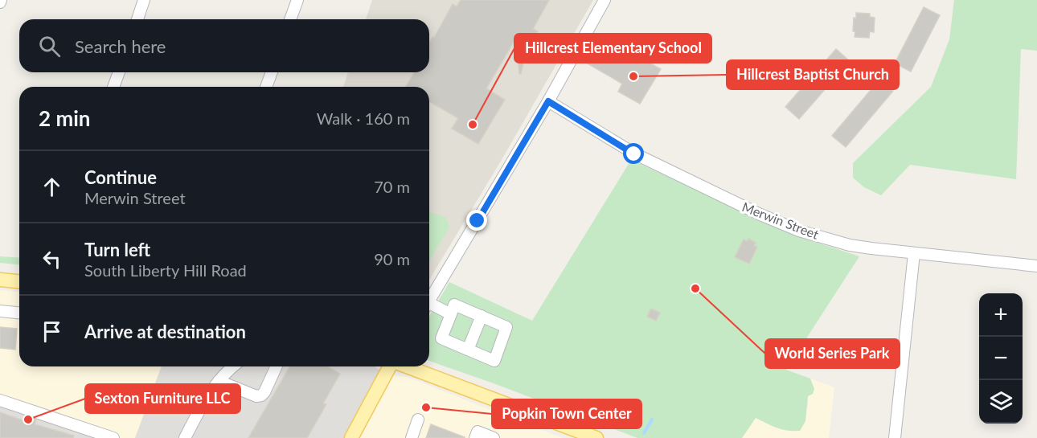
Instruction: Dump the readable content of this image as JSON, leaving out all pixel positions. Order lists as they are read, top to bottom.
{
  "streets": {
    "street": ["Merwin Street"]
  },
  "places": [
    "Hillcrest Baptist Church",
    "Hillcrest Elementary School",
    "World Series Park",
    "Popkin Town Center",
    "Sexton Furniture LLC"
  ],
  "page": {
    "search": "Search here",
    "heading": ["2 min", "Walk · 160 m"],
    "list": [
      ["Continue", "Merwin Street", "70 m"],
      ["Turn left", "South Liberty Hill Road", "90 m"],
      "Arrive at destination"
    ],
    "map_buttons": ["+", "−"]
  }
}
